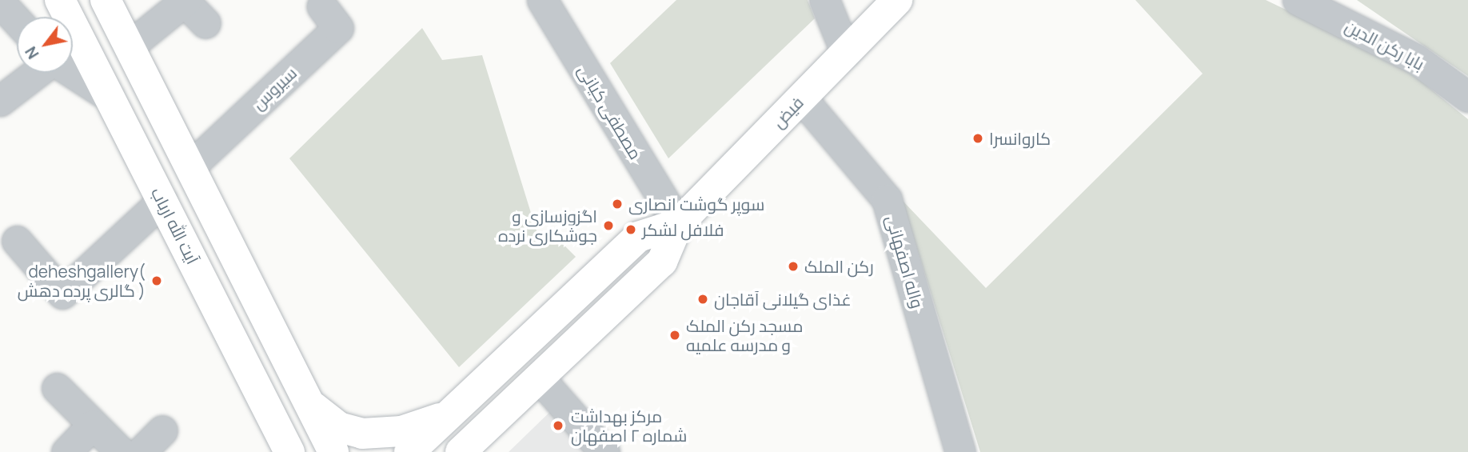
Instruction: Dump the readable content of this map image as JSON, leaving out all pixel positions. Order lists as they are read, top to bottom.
{
  "streets": {
    "main road": ["فیض", "آیت الله ارباب"],
    "street": [
      "بابا رکن الدین",
      "سیروس",
      "مصطفی کیانی",
      "واله اصفهانی"
    ]
  },
  "crossings": [
    ["مصطفی کیانی", "فیض"],
    ["فیض", "واله اصفهانی"]
  ],
  "places": [
    "کاروانسرا",
    "سوپر گوشت انصاری",
    "اگزوزسازی و جوشکاری نرده",
    "فلافل لشکر",
    "رکن الملک",
    "deheshgallery( گالری پرده دهش )",
    "غذای گیلانی آقاجان",
    "مسجد رکن الملک و مدرسه علمیه",
    "مرکز بهداشت شماره ۲ اصفهان"
  ],
  "north": "bottom left"
}
